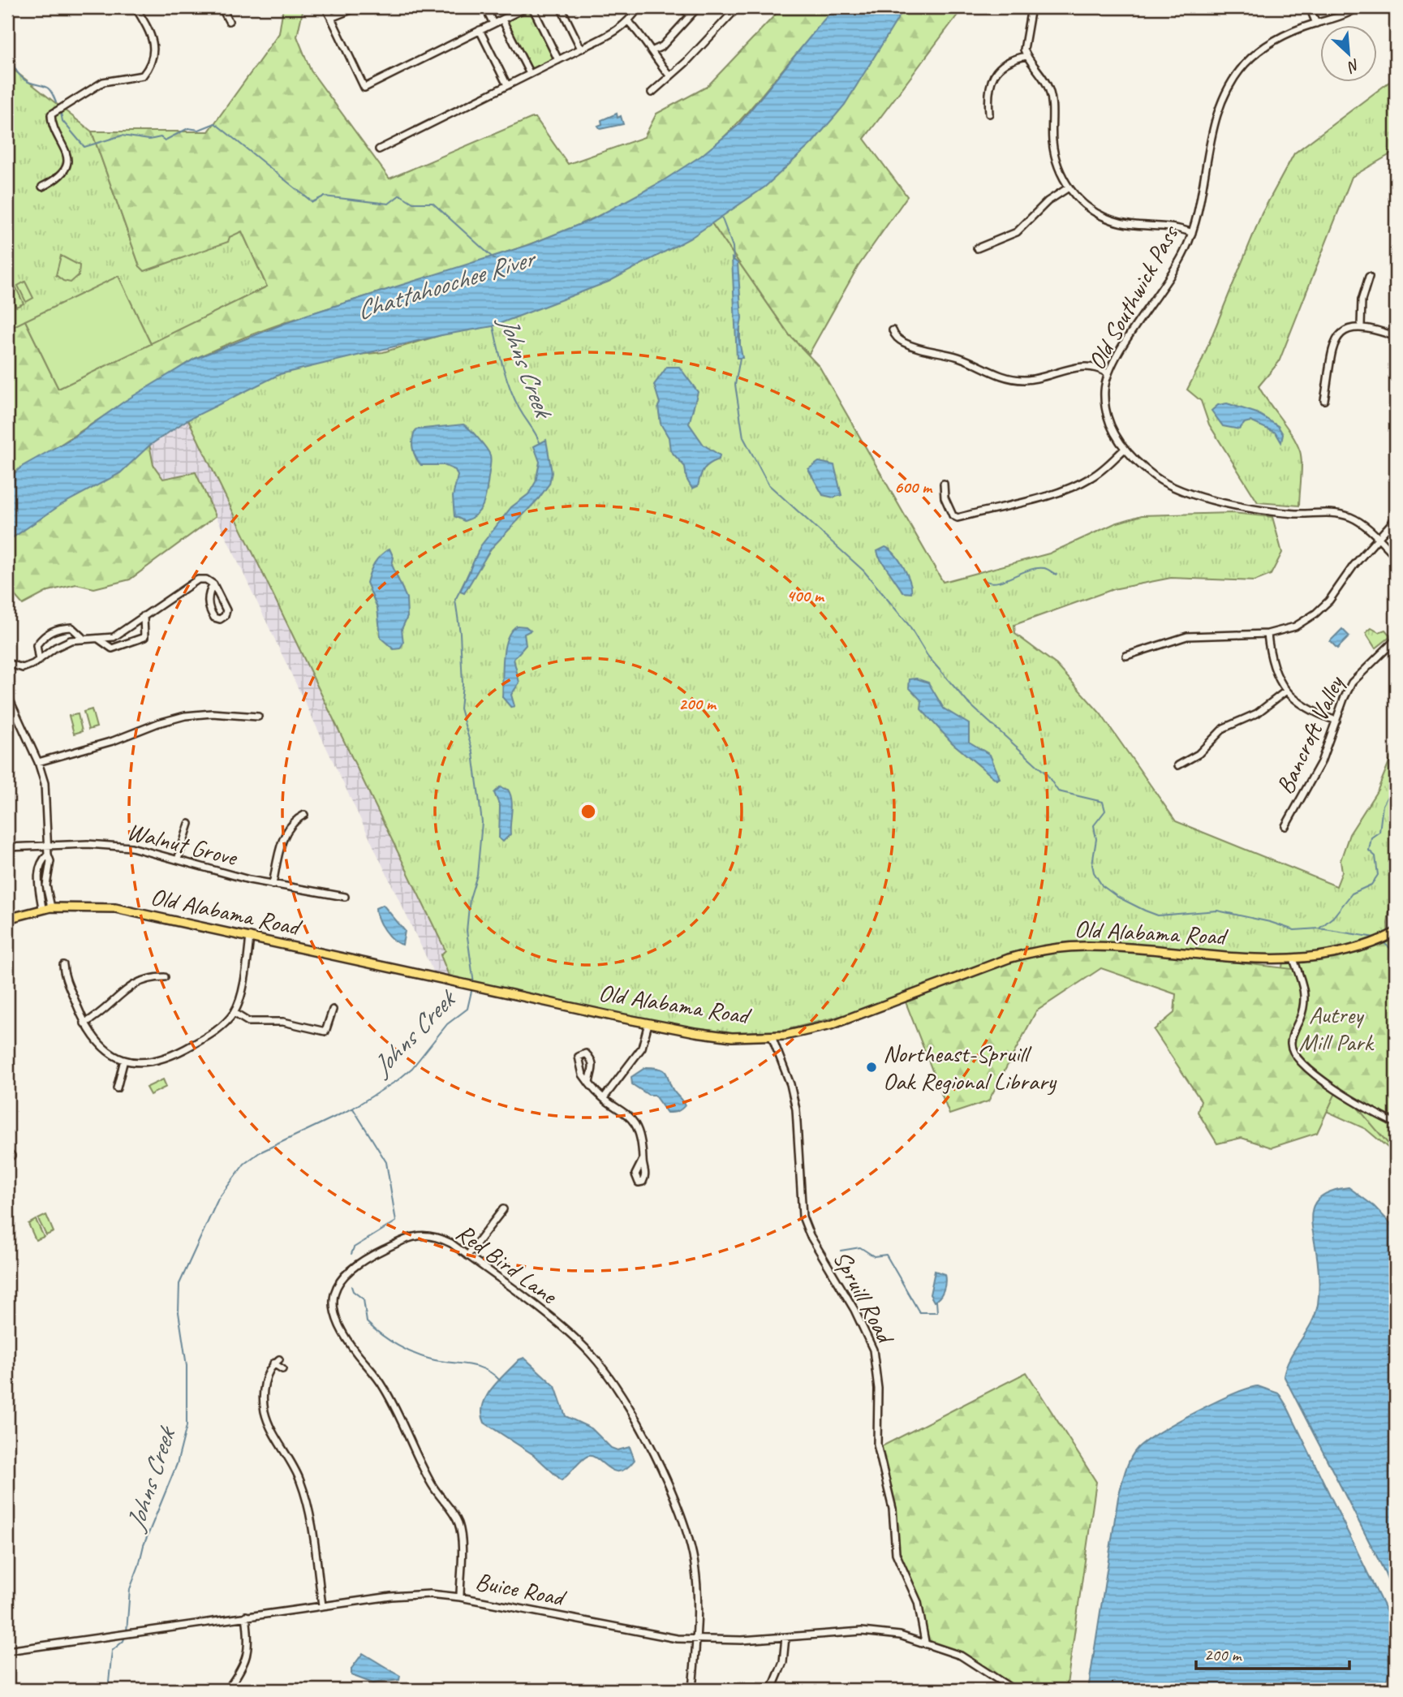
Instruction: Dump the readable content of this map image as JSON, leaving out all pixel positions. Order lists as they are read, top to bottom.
{
  "streets": {
    "main road": ["Old Alabama Road"],
    "street": [
      "Old Southwick Pass",
      "Bancroft Valley",
      "Walnut Grove",
      "Red Bird Lane",
      "Spruill Road",
      "Buice Road"
    ]
  },
  "crossings": [
    ["Old Alabama Road", "Spruill Road"],
    ["Red Bird Lane", "Buice Road"],
    ["Spruill Road", "Buice Road"]
  ],
  "water": ["Chattahoochee River", "Johns Creek"],
  "parks": ["Autrey Mill Park"],
  "places": ["Northeast-Spruill Oak Regional Library"],
  "scale_bar": "200 m",
  "north": "bottom right",
  "rings": ["600 m", "400 m", "200 m"]
}
